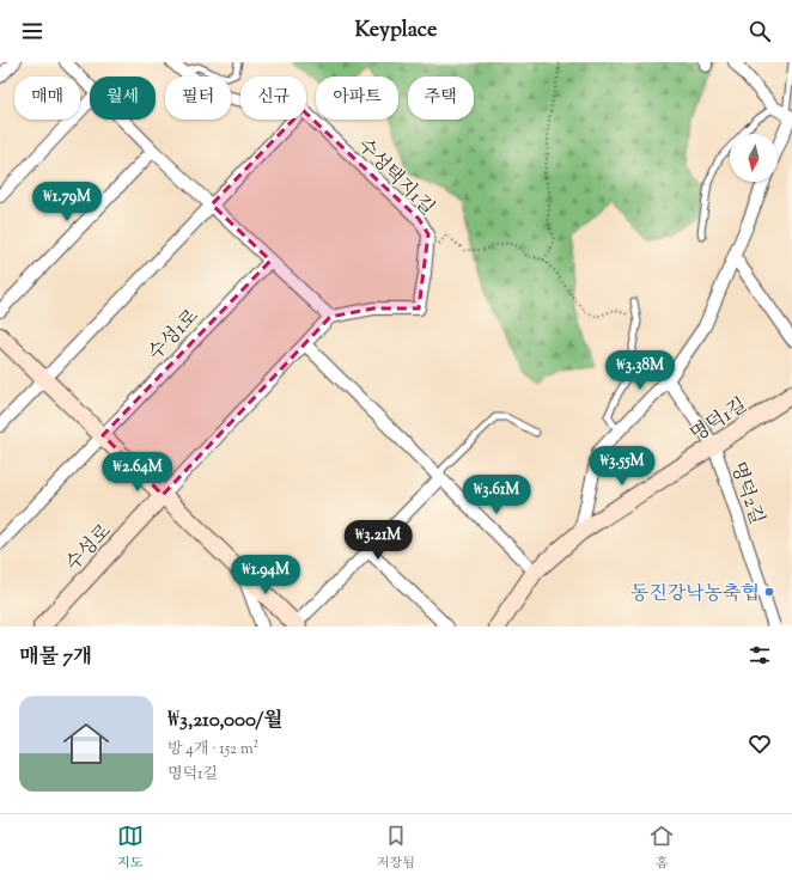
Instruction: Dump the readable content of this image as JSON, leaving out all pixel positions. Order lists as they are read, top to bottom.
{
  "streets": {
    "street": [
      "수성택지1길",
      "수성1로",
      "명덕1길",
      "명덕2길",
      "수성로"
    ]
  },
  "crossings": [
    ["명덕1길", "명덕2길"]
  ],
  "places": ["동진강낙농축협"],
  "north": "bottom",
  "page": {
    "header": "Keyplace",
    "chip": [
      "매매",
      "월세",
      "필터",
      "신규",
      "아파트",
      "주택"
    ],
    "price": [
      "₩1.79M",
      "₩3.38M",
      "₩3.55M",
      "₩2.64M",
      "₩3.61M",
      "₩3.21M",
      "₩1.94M"
    ],
    "heading": "매물 7개",
    "list": [
      {
        "name": "₩3,210,000/월",
        "note": "방 4개 · 152 m² · 명덕1길"
      }
    ],
    "tabs": ["지도", "저장됨", "홈"]
  }
}
